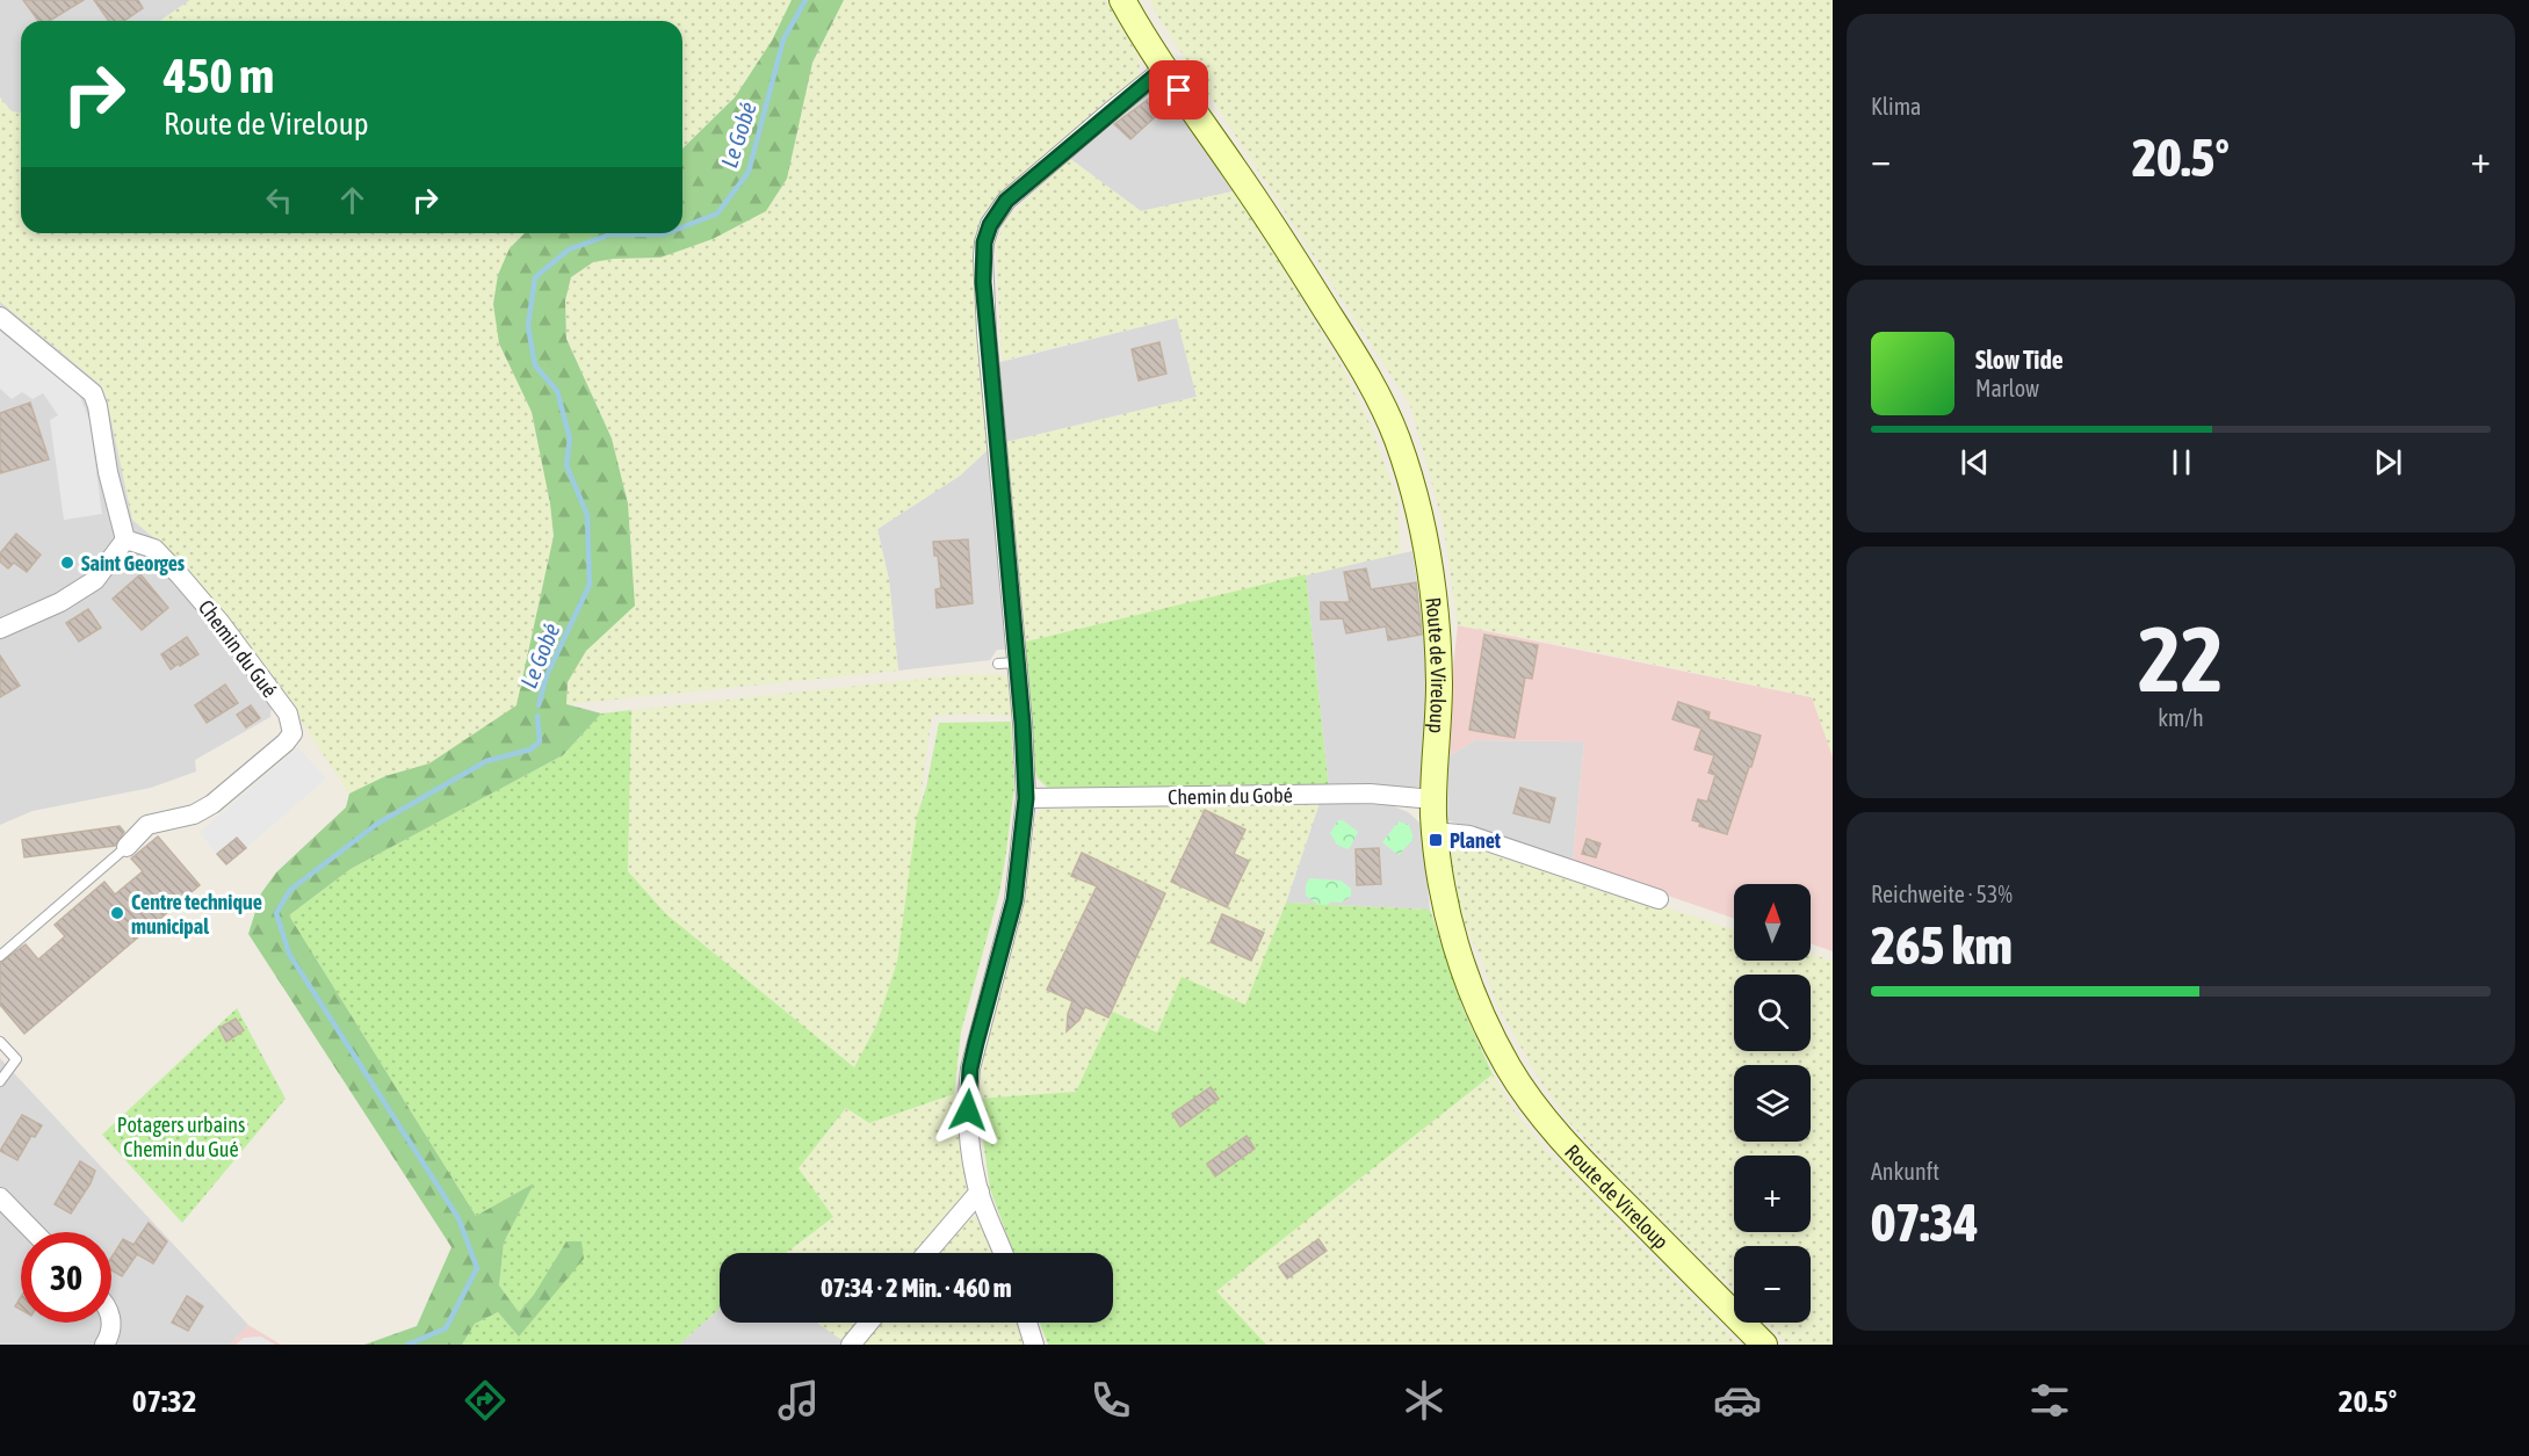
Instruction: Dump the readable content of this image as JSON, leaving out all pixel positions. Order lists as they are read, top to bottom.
{
  "streets": {
    "main road": ["Route de Vireloup"],
    "street": ["Chemin du Gué", "Chemin du Gobé"]
  },
  "crossings": [
    ["Route de Vireloup", "Chemin du Gobé"]
  ],
  "water": ["Le Gobé"],
  "parks": ["Potagers urbains Chemin du Gué"],
  "places": {
    "other": ["Saint Georges", "Centre technique municipal"],
    "transit": ["Planet"]
  },
  "north": "top",
  "page": {
    "tile": [
      "Klima",
      ["22", "km/h"],
      ["Reichweite · 53%", "265 km"],
      ["Ankunft", "07:34"]
    ],
    "turn": ["450 m", "Route de Vireloup"],
    "heat": ["−", "20.5°", "+"],
    "song": ["Slow Tide", "Marlow"],
    "map_buttons": ["+", "−"],
    "limit": "30",
    "trip": "07:34 · 2 Min. · 460 m",
    "tabs": ["07:32", "20.5°"]
  }
}
